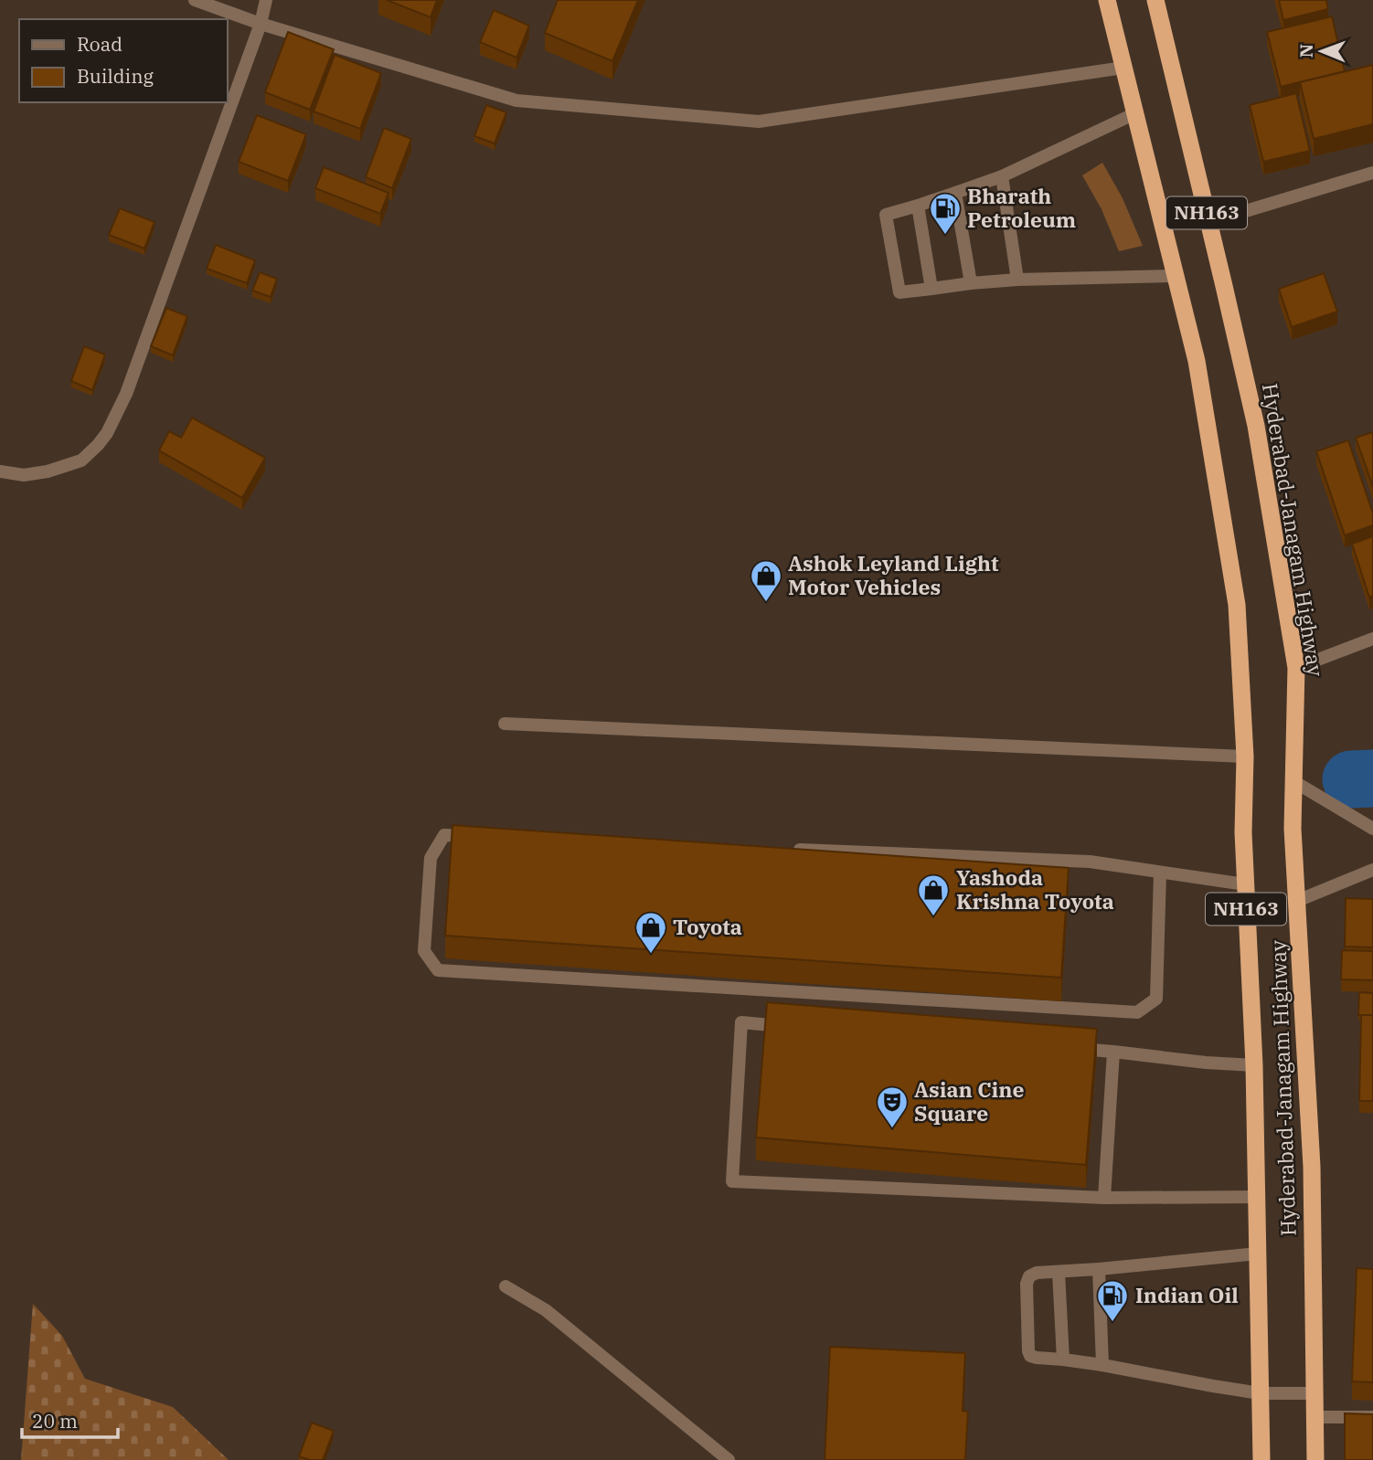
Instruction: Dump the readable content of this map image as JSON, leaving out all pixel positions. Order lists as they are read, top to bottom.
{
  "streets": {
    "highway": ["NH163", "Hyderabad-Janagam Highway"]
  },
  "places": {
    "fuel station": ["Bharath Petroleum", "Indian Oil"],
    "shop": ["Ashok Leyland Light Motor Vehicles", "Yashoda Krishna Toyota", "Toyota"],
    "theatre": ["Asian Cine Square"]
  },
  "legend": ["Road", "Building"],
  "scale_bar": "20 m",
  "north": "left"
}
